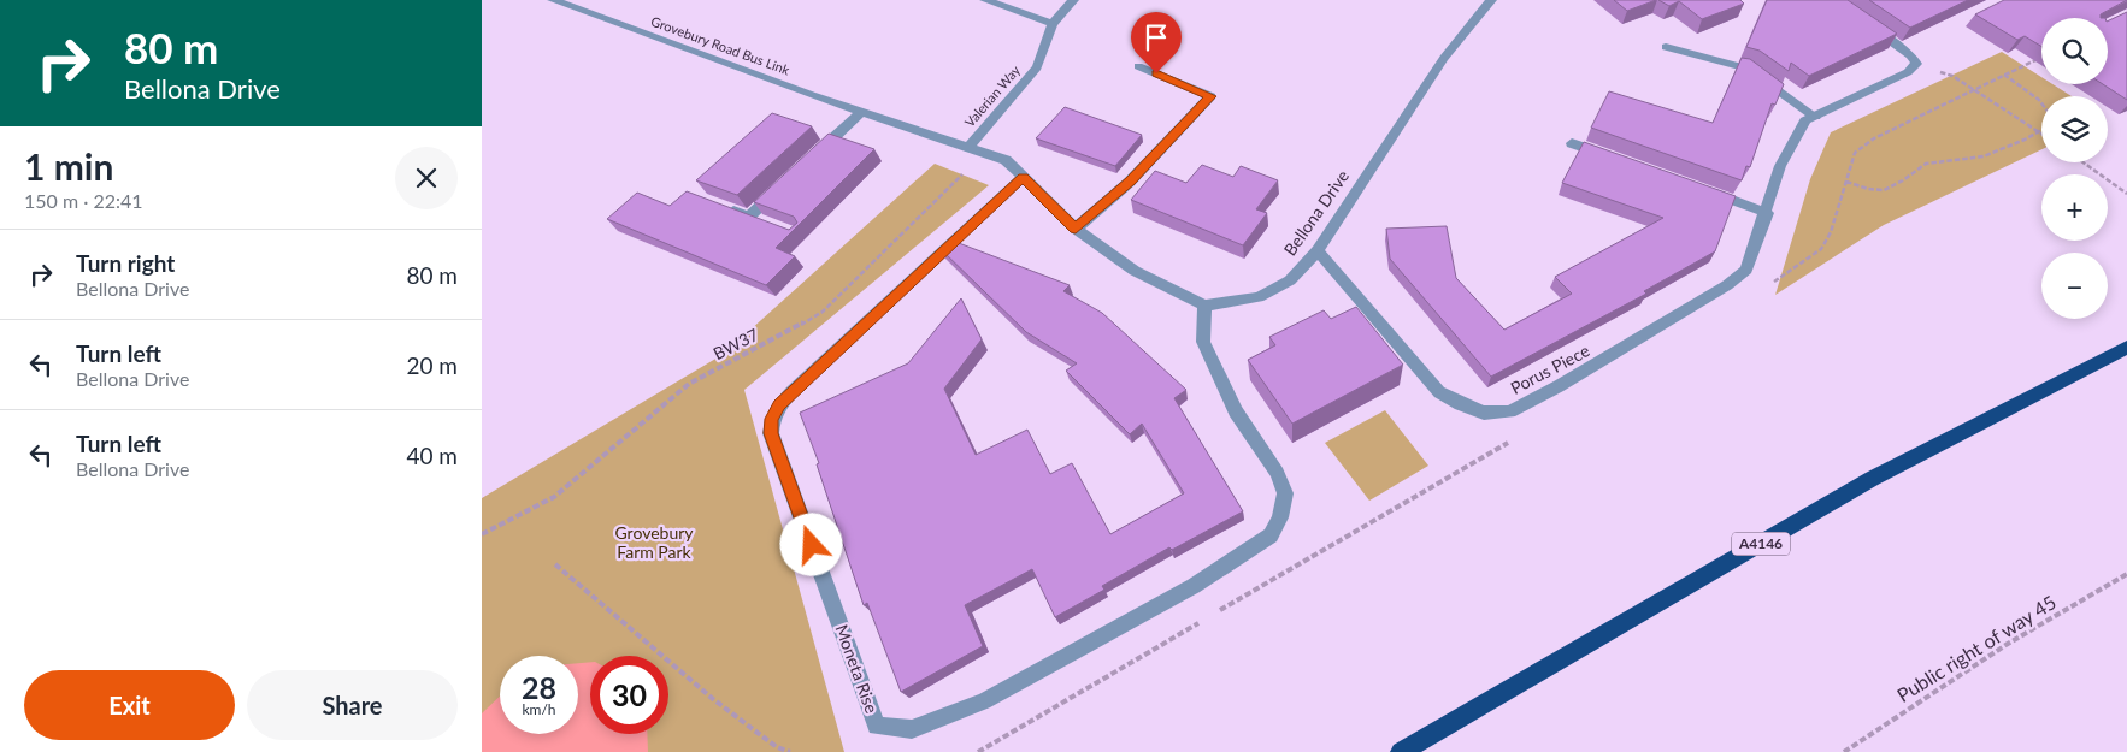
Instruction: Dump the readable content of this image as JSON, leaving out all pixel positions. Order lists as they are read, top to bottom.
{
  "streets": {
    "highway": ["A4146"],
    "street": [
      "Grovebury Road Bus Link",
      "Valerian Way",
      "Bellona Drive",
      "Porus Piece",
      "Moneta Rise"
    ],
    "path": ["BW37", "Public right of way 45"]
  },
  "crossings": [
    ["Grovebury Road Bus Link", "Valerian Way"],
    ["Grovebury Road Bus Link", "BW37"],
    ["Grovebury Road Bus Link", "Moneta Rise"],
    ["Bellona Drive", "Porus Piece"],
    ["Bellona Drive", "Moneta Rise"]
  ],
  "parks": ["Grovebury Farm Park"],
  "page": {
    "turn": ["80 m", "Bellona Drive"],
    "map_buttons": ["+", "−"],
    "heading": ["1 min", "150 m · 22:41"],
    "list": [
      {
        "name": "Turn right",
        "note": "Bellona Drive",
        "value": "80 m"
      },
      {
        "name": "Turn left",
        "note": "Bellona Drive",
        "value": "20 m"
      },
      {
        "name": "Turn left",
        "note": "Bellona Drive",
        "value": "40 m"
      }
    ],
    "speed": "28 km/h",
    "limit": "30",
    "buttons": ["Exit", "Share"]
  }
}
